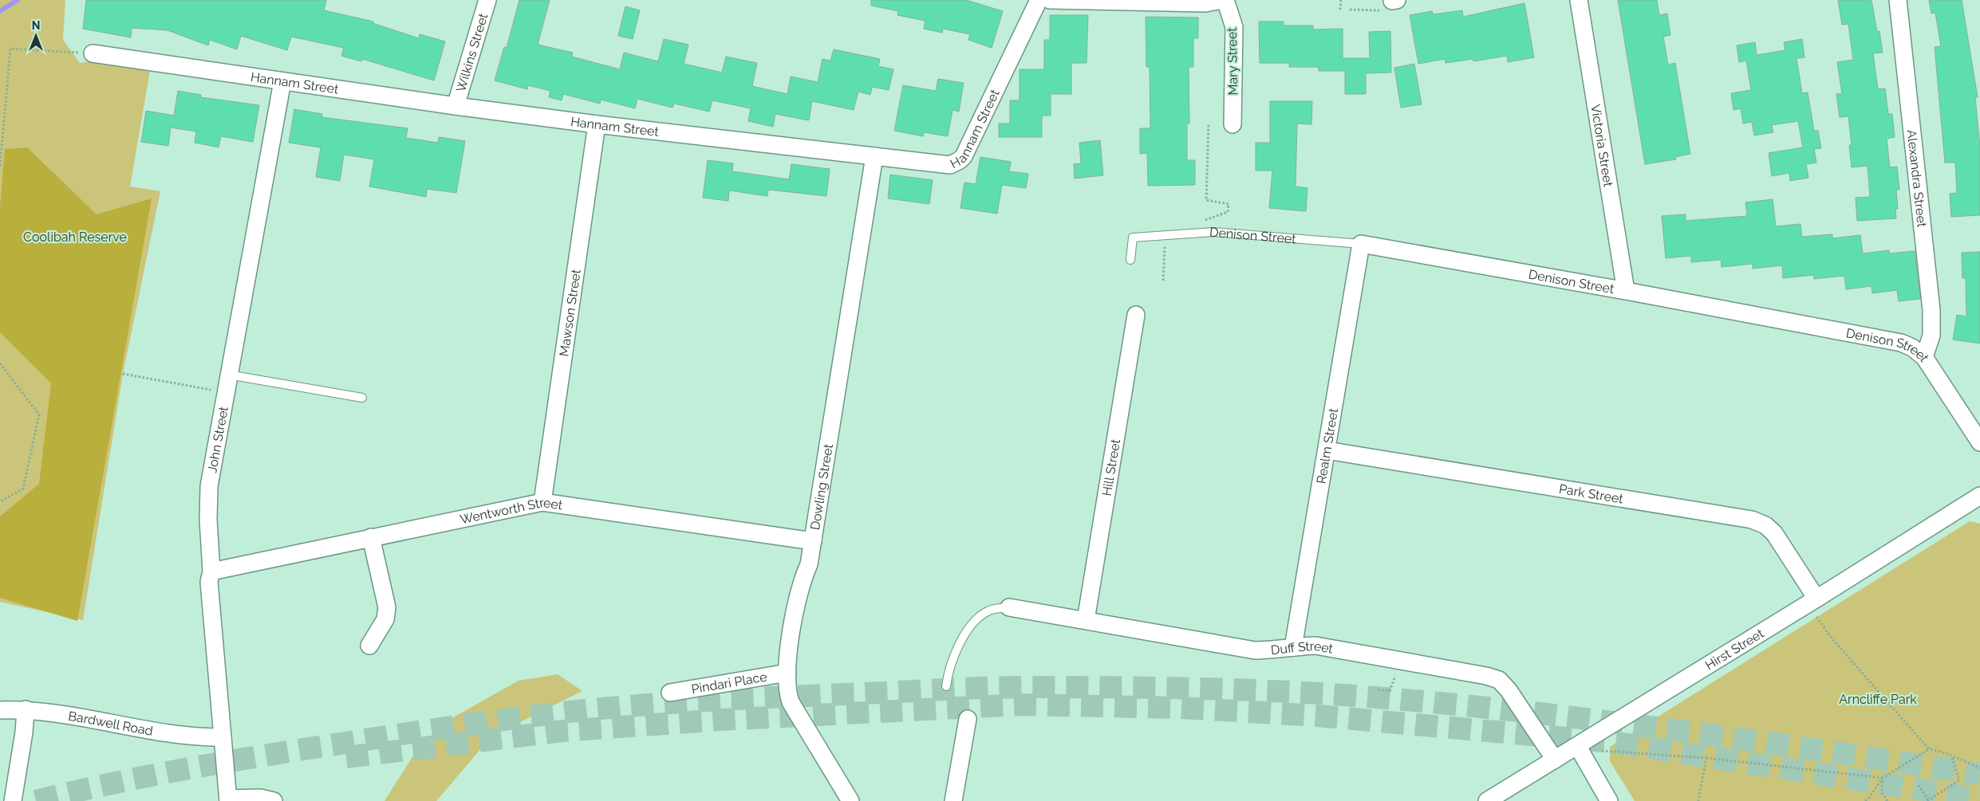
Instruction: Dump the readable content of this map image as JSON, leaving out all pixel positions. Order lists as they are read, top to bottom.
{
  "streets": {
    "street": [
      "Wilkins Street",
      "Mary Street",
      "Hannam Street",
      "Victoria Street",
      "Alexandra Street",
      "Denison Street",
      "Mawson Street",
      "John Street",
      "Realm Street",
      "Hill Street",
      "Dowling Street",
      "Park Street",
      "Wentworth Street",
      "Hirst Street",
      "Duff Street",
      "Pindari Place",
      "Bardwell Road"
    ]
  },
  "crossings": [
    ["Wilkins Street", "Hannam Street"],
    ["Hannam Street", "Mawson Street"],
    ["Hannam Street", "John Street"],
    ["Hannam Street", "Dowling Street"],
    ["Victoria Street", "Denison Street"],
    ["Alexandra Street", "Denison Street"],
    ["Denison Street", "Realm Street"],
    ["Mawson Street", "Wentworth Street"],
    ["John Street", "Wentworth Street"],
    ["John Street", "Bardwell Road"],
    ["Realm Street", "Park Street"],
    ["Realm Street", "Duff Street"],
    ["Hill Street", "Duff Street"],
    ["Dowling Street", "Wentworth Street"],
    ["Dowling Street", "Pindari Place"],
    ["Park Street", "Hirst Street"],
    ["Hirst Street", "Duff Street"]
  ],
  "parks": ["Coolibah Reserve", "Arncliffe Park"],
  "north": "top"
}
